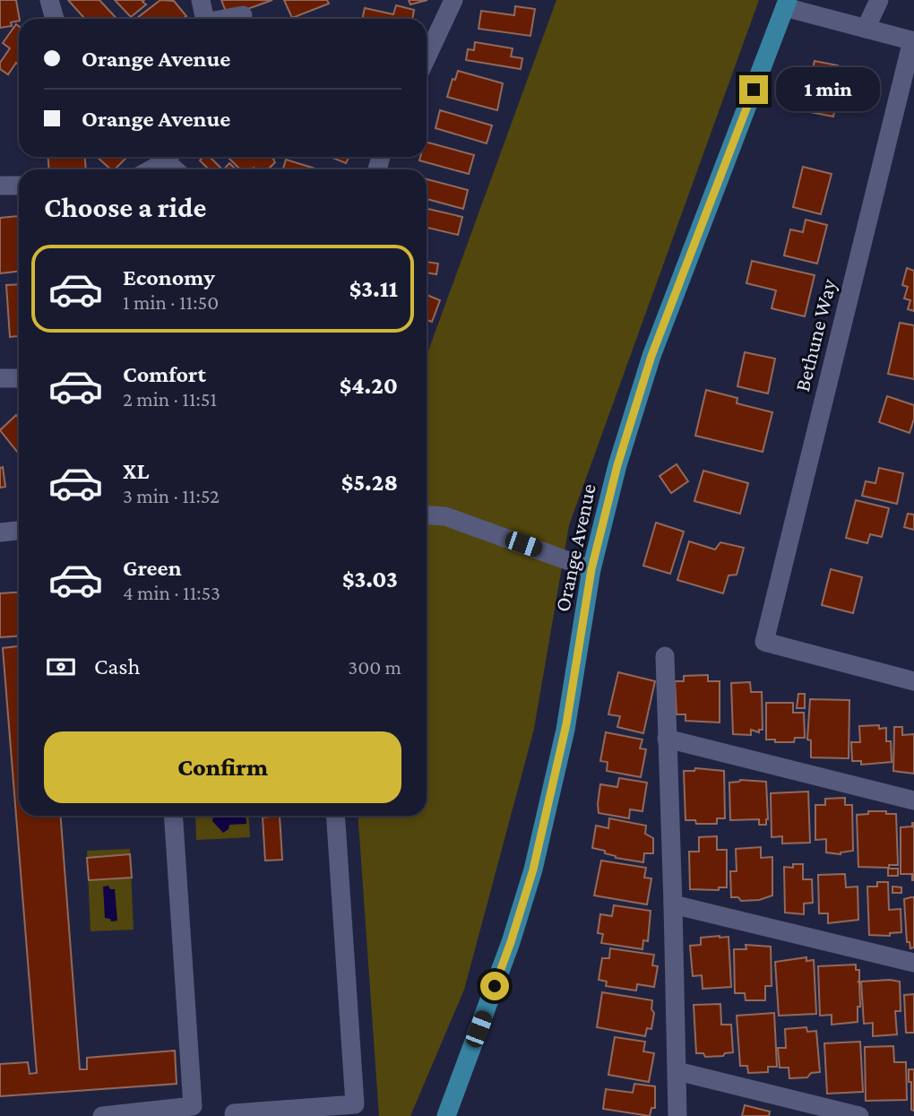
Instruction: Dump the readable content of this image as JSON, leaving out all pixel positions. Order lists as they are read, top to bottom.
{
  "streets": {
    "main road": ["Orange Avenue"],
    "street": ["Bethune Way"]
  },
  "page": {
    "banner": ["Orange Avenue", "Orange Avenue"],
    "bubble": "1 min",
    "heading": "Choose a ride",
    "list": [
      {
        "name": "Economy",
        "note": "1 min · 11:50",
        "value": "$3.11"
      },
      {
        "name": "Comfort",
        "note": "2 min · 11:51",
        "value": "$4.20"
      },
      {
        "name": "XL",
        "note": "3 min · 11:52",
        "value": "$5.28"
      },
      {
        "name": "Green",
        "note": "4 min · 11:53",
        "value": "$3.03"
      }
    ],
    "pay": ["Cash", "300 m"],
    "buttons": "Confirm"
  }
}
